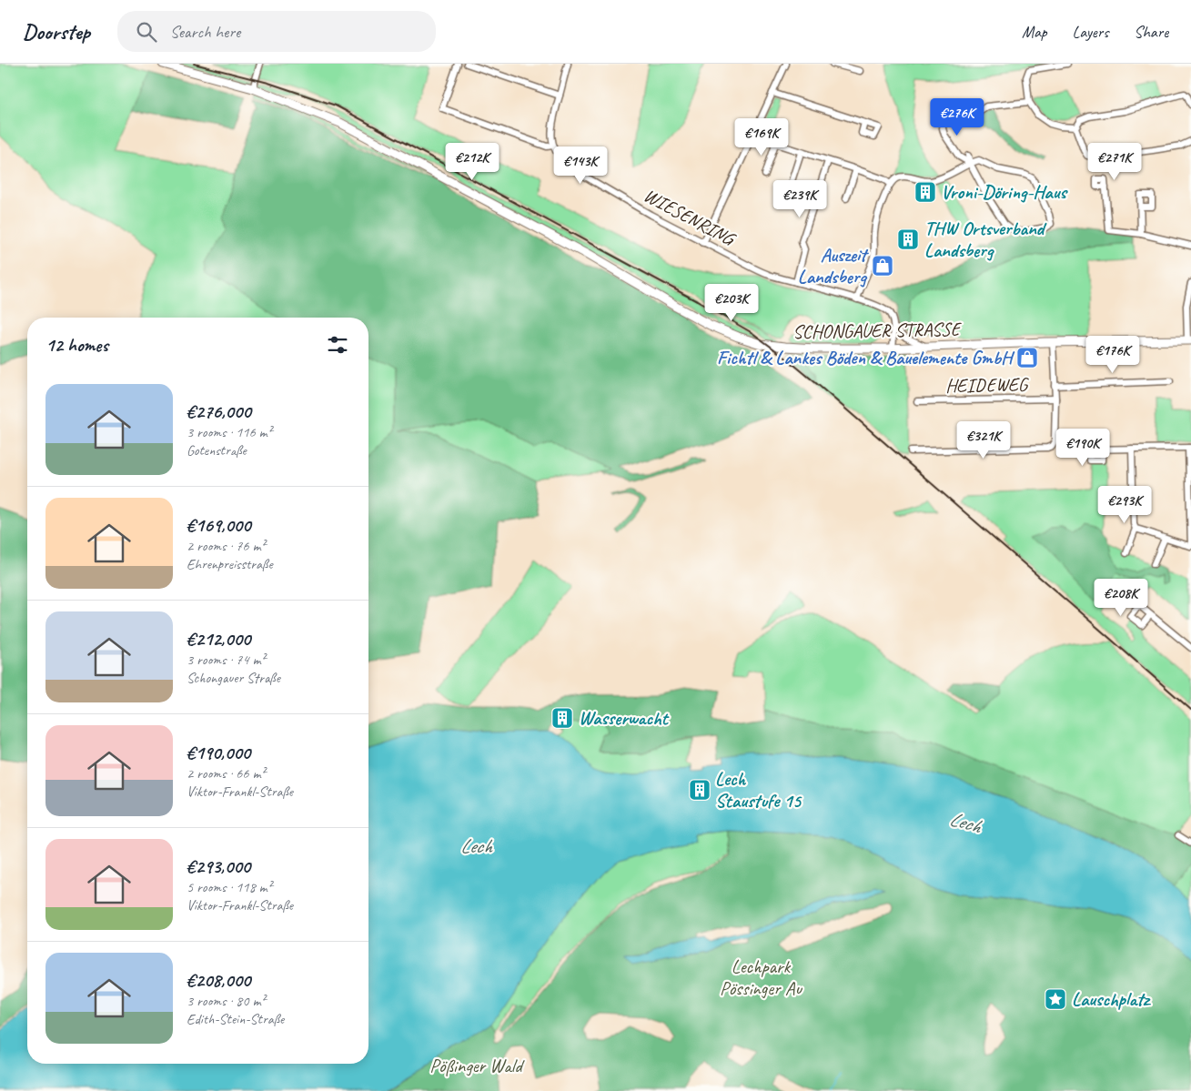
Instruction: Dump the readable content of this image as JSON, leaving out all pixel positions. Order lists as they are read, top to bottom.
{
  "streets": {
    "main road": ["SCHONGAUER STRASSE"],
    "street": ["WIESENRING", "HEIDEWEG"]
  },
  "crossings": [
    ["WIESENRING", "SCHONGAUER STRASSE"]
  ],
  "water": ["Lech"],
  "parks": ["Lechpark Pössinger Au", "Pößinger Wald"],
  "places": {
    "building": [
      "Vroni-Döring-Haus",
      "THW Ortsverband Landsberg",
      "Wasserwacht",
      "Lech Staustufe 15"
    ],
    "shop": ["Auszeit Landsberg", "Fichtl & Lankes Böden & Bauelemente GmbH"],
    "place": ["Lauschplatz"]
  },
  "page": {
    "header": "Doorstep",
    "search": "Search here",
    "nav": ["Map", "Layers", "Share"],
    "price": [
      "€276K",
      "€169K",
      "€212K",
      "€271K",
      "€143K",
      "€239K",
      "€203K",
      "€176K",
      "€321K",
      "€190K",
      "€293K",
      "€208K"
    ],
    "heading": "12 homes",
    "list": [
      {
        "name": "€276,000",
        "note": "3 rooms · 116 m² · Gotenstraße"
      },
      {
        "name": "€169,000",
        "note": "2 rooms · 76 m² · Ehrenpreisstraße"
      },
      {
        "name": "€212,000",
        "note": "3 rooms · 74 m² · Schongauer Straße"
      },
      {
        "name": "€190,000",
        "note": "2 rooms · 66 m² · Viktor-Frankl-Straße"
      },
      {
        "name": "€293,000",
        "note": "5 rooms · 118 m² · Viktor-Frankl-Straße"
      },
      {
        "name": "€208,000",
        "note": "3 rooms · 80 m² · Edith-Stein-Straße"
      }
    ]
  }
}
